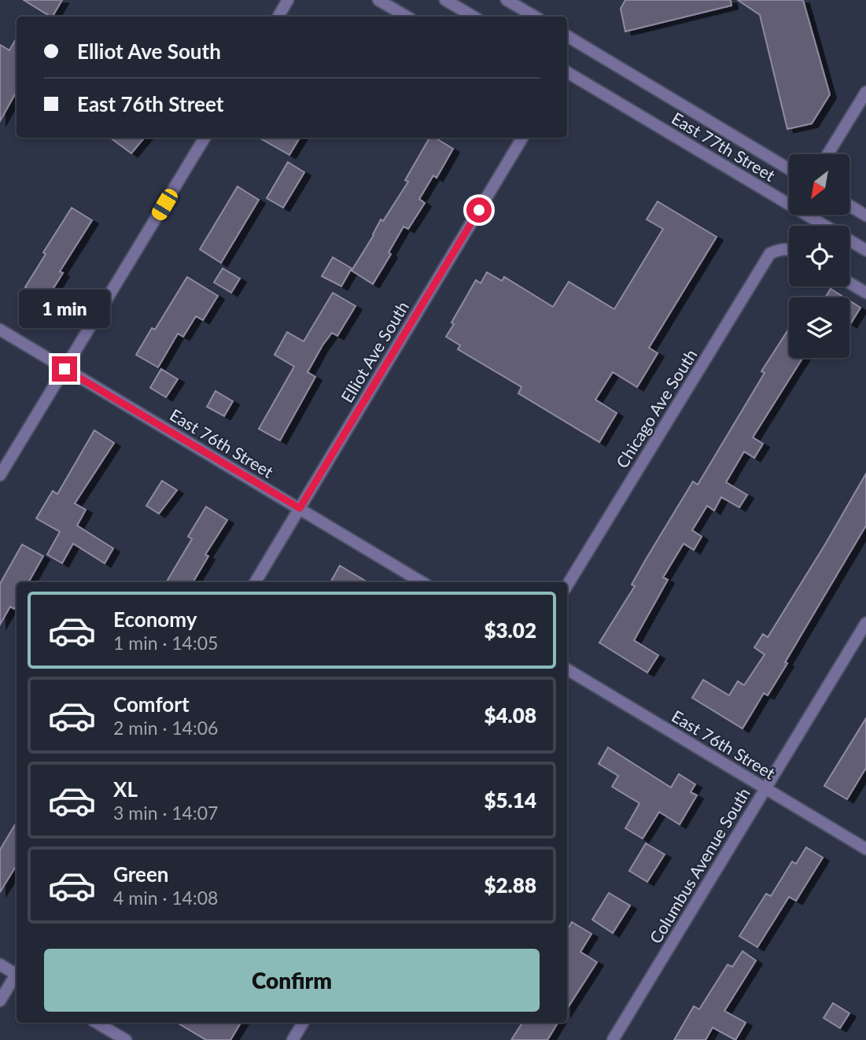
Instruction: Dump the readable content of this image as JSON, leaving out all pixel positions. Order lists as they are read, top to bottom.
{
  "streets": {
    "street": [
      "East 77th Street",
      "Elliot Ave South",
      "Chicago Ave South",
      "East 76th Street",
      "Columbus Avenue South"
    ]
  },
  "crossings": [
    ["Elliot Ave South", "East 76th Street"],
    ["East 76th Street", "Columbus Avenue South"]
  ],
  "north": "bottom left",
  "page": {
    "banner": ["Elliot Ave South", "East 76th Street"],
    "bubble": "1 min",
    "list": [
      {
        "name": "Economy",
        "note": "1 min · 14:05",
        "value": "$3.02"
      },
      {
        "name": "Comfort",
        "note": "2 min · 14:06",
        "value": "$4.08"
      },
      {
        "name": "XL",
        "note": "3 min · 14:07",
        "value": "$5.14"
      },
      {
        "name": "Green",
        "note": "4 min · 14:08",
        "value": "$2.88"
      }
    ],
    "buttons": "Confirm"
  }
}
